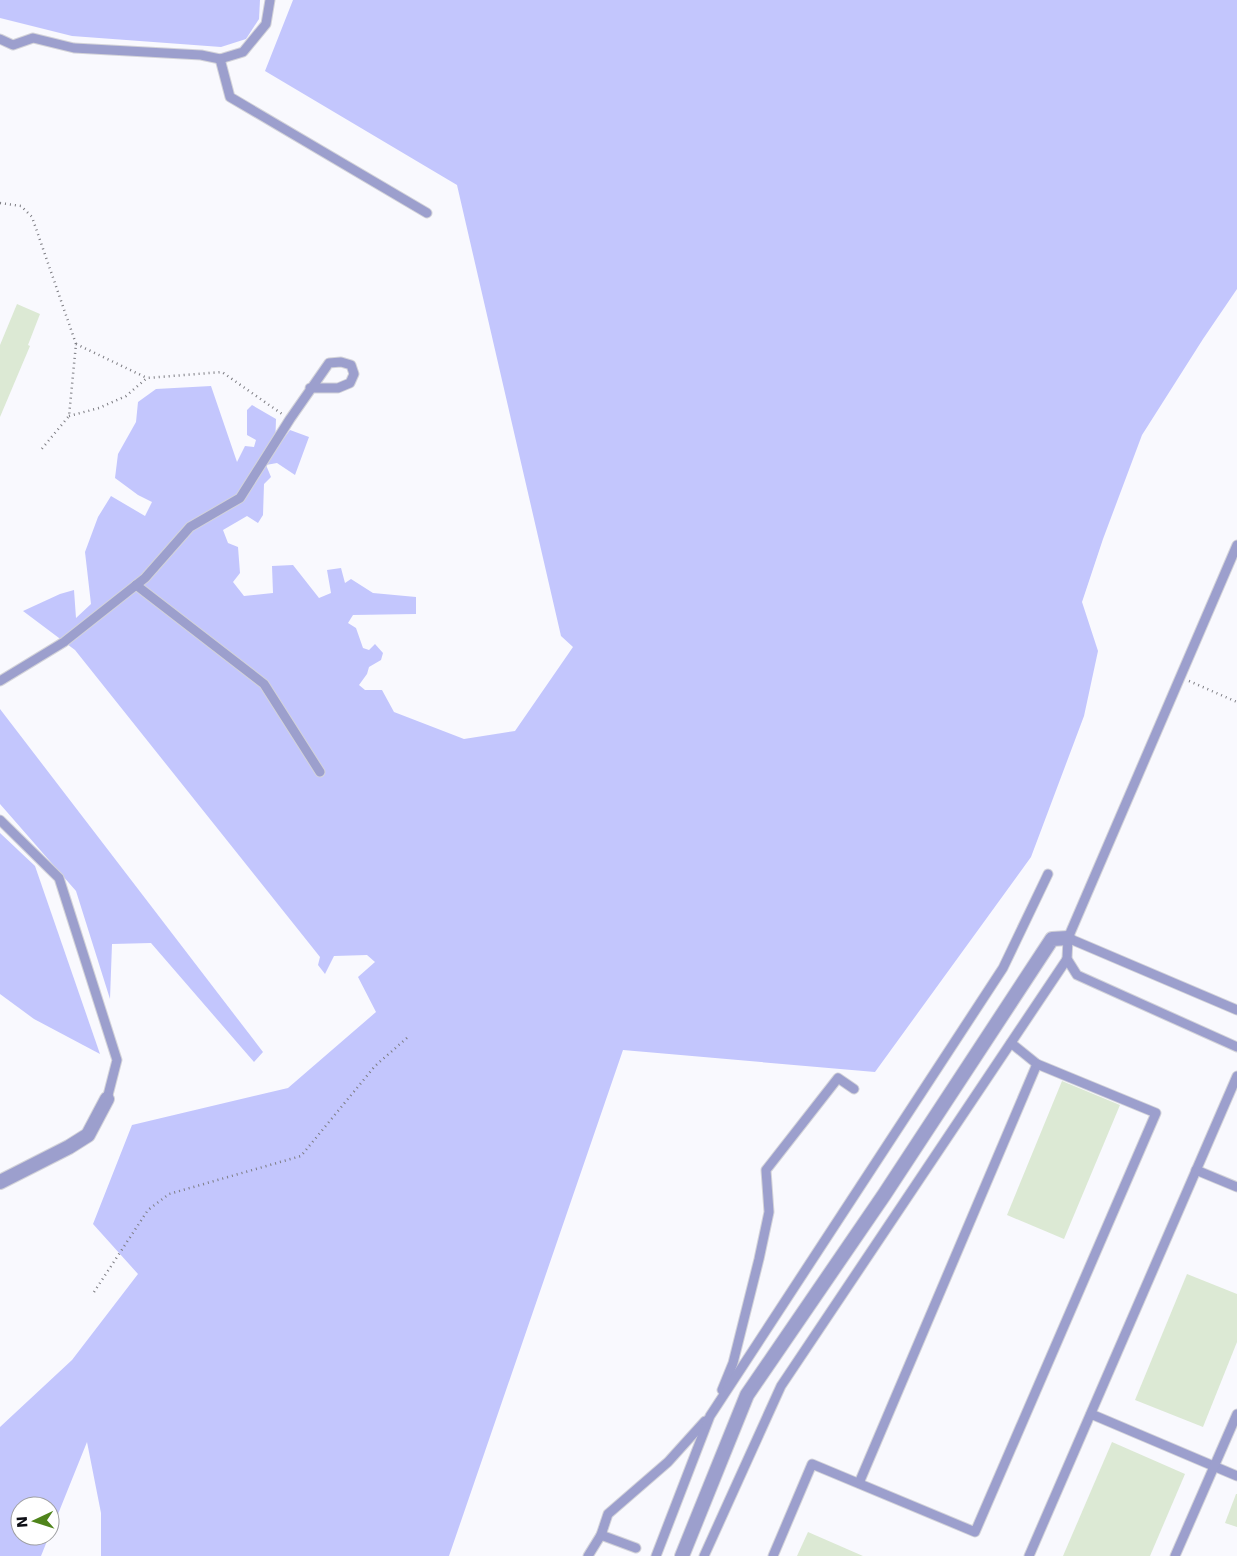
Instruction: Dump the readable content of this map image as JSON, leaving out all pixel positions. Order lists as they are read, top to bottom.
{
  "north": "left"
}
